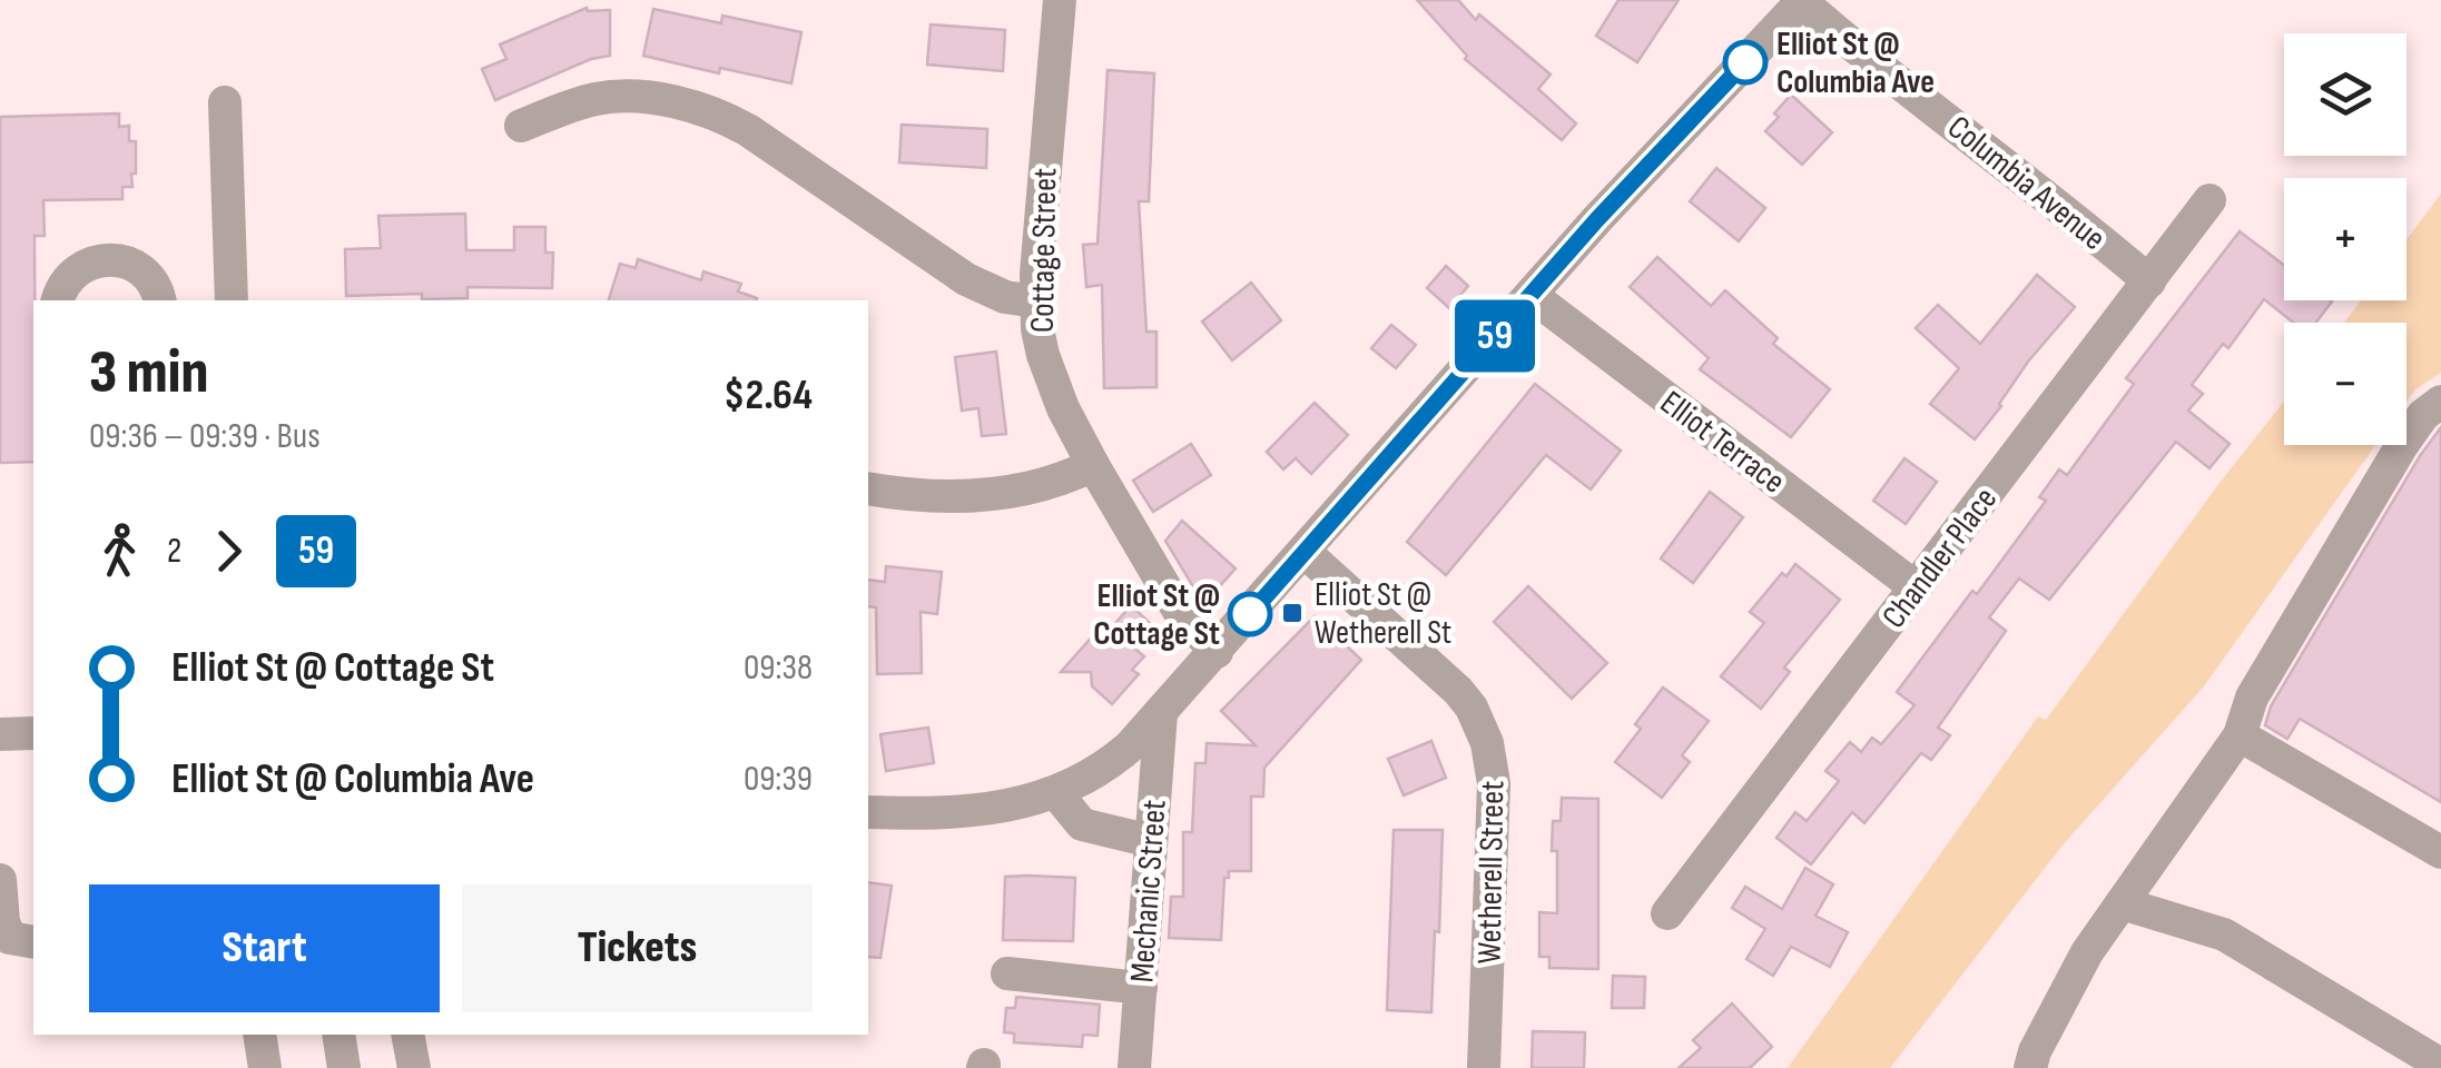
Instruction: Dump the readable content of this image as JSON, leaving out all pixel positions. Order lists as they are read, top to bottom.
{
  "streets": {
    "street": [
      "Columbia Avenue",
      "Cottage Street",
      "Elliot Terrace",
      "Chandler Place",
      "Wetherell Street",
      "Mechanic Street"
    ]
  },
  "crossings": [
    ["Columbia Avenue", "Chandler Place"],
    ["Elliot Terrace", "Chandler Place"]
  ],
  "places": {
    "other": ["Elliot St @ Columbia Ave", "Elliot St @ Cottage St"],
    "transit": ["Elliot St @ Wetherell St"]
  },
  "lines": ["bus line 59"],
  "page": {
    "on_map": "59",
    "map_buttons": ["+", "−"],
    "heading": ["3 min", "09:36 – 09:39 · Bus", "$2.64"],
    "legs": ["2", "59"],
    "list": [
      {
        "name": "Elliot St @ Cottage St",
        "value": "09:38"
      },
      {
        "name": "Elliot St @ Columbia Ave",
        "value": "09:39"
      }
    ],
    "buttons": ["Start", "Tickets"]
  }
}
